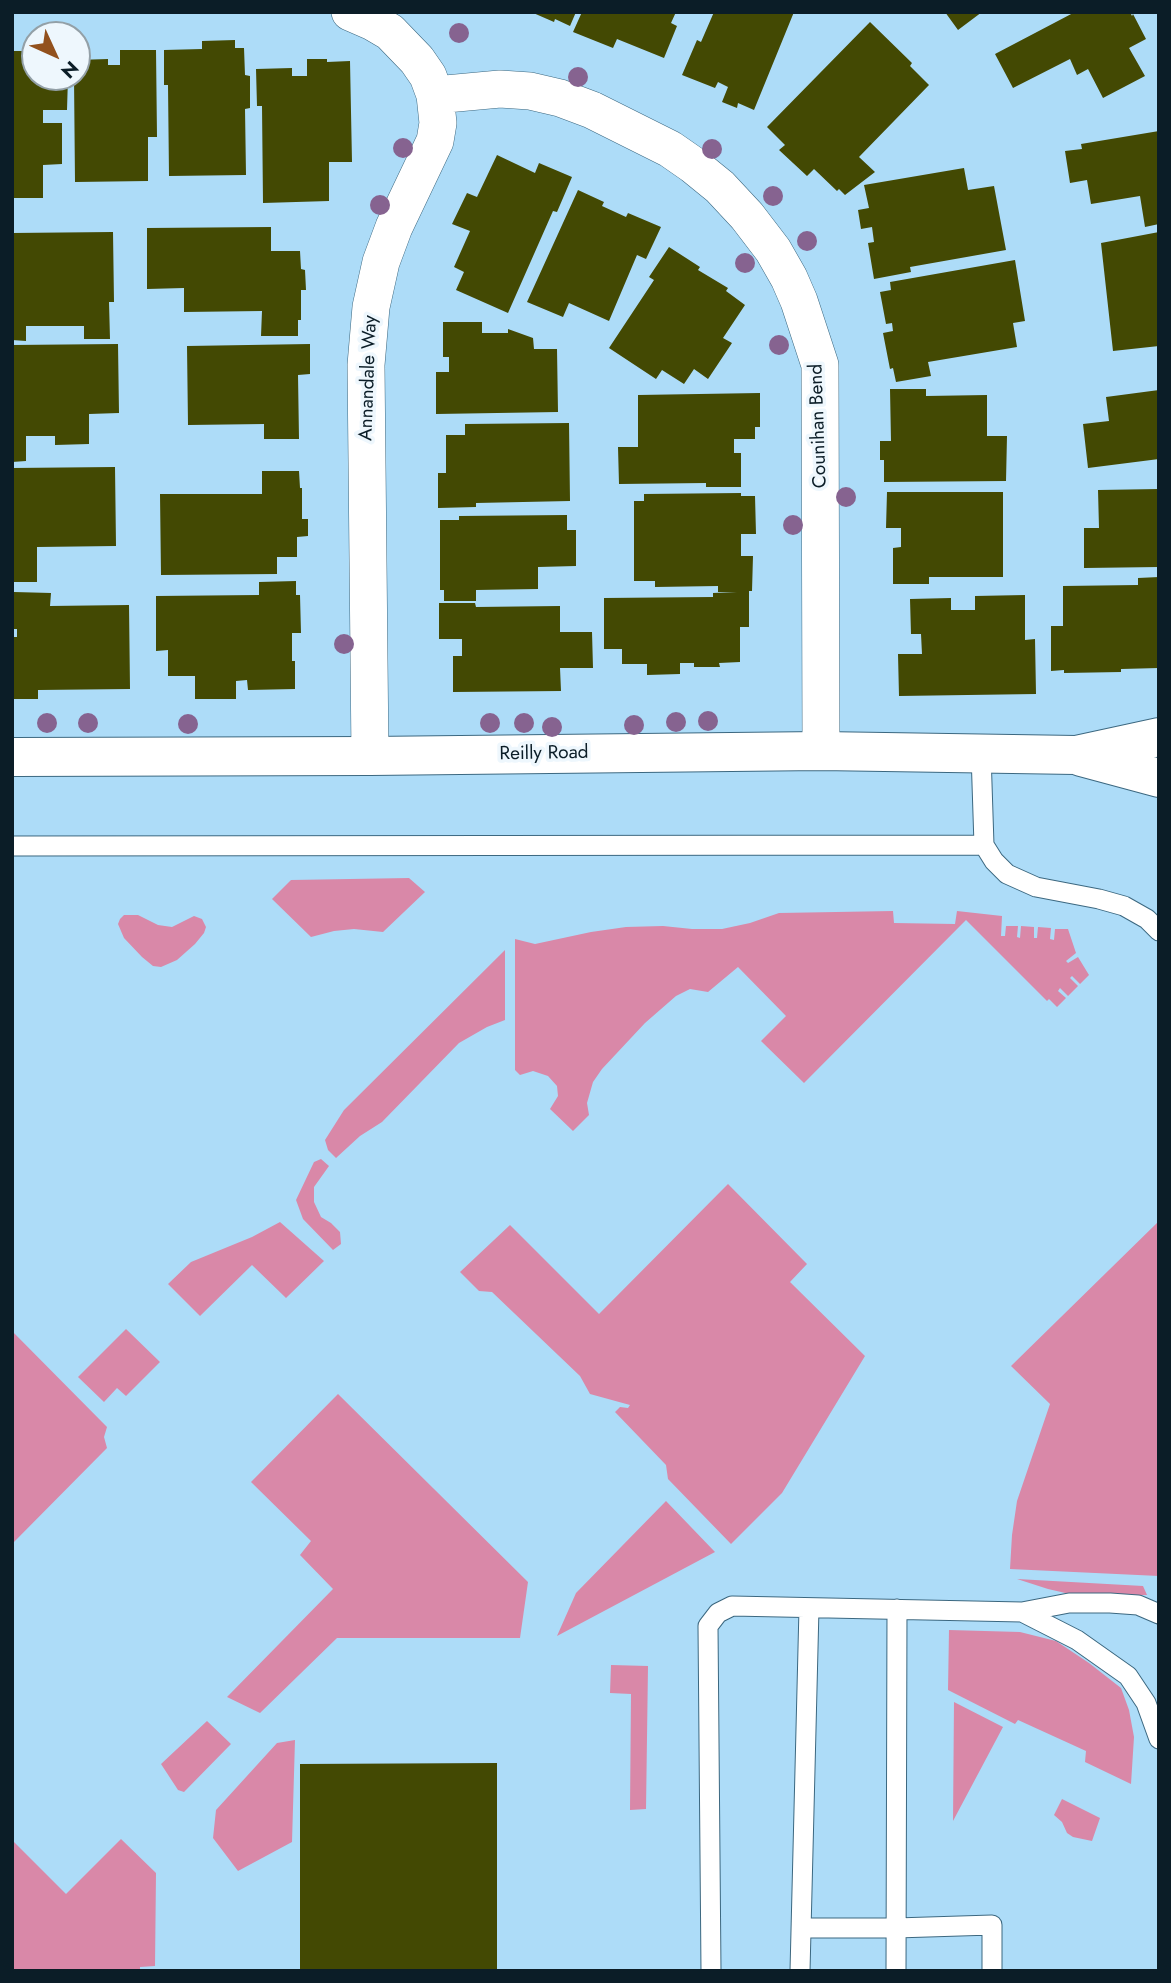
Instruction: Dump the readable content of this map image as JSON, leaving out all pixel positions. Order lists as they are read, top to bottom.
{
  "streets": {
    "street": ["Annandale Way", "Counihan Bend", "Reilly Road"]
  },
  "crossings": [
    ["Annandale Way", "Counihan Bend"],
    ["Annandale Way", "Reilly Road"],
    ["Counihan Bend", "Reilly Road"]
  ],
  "north": "bottom right"
}
